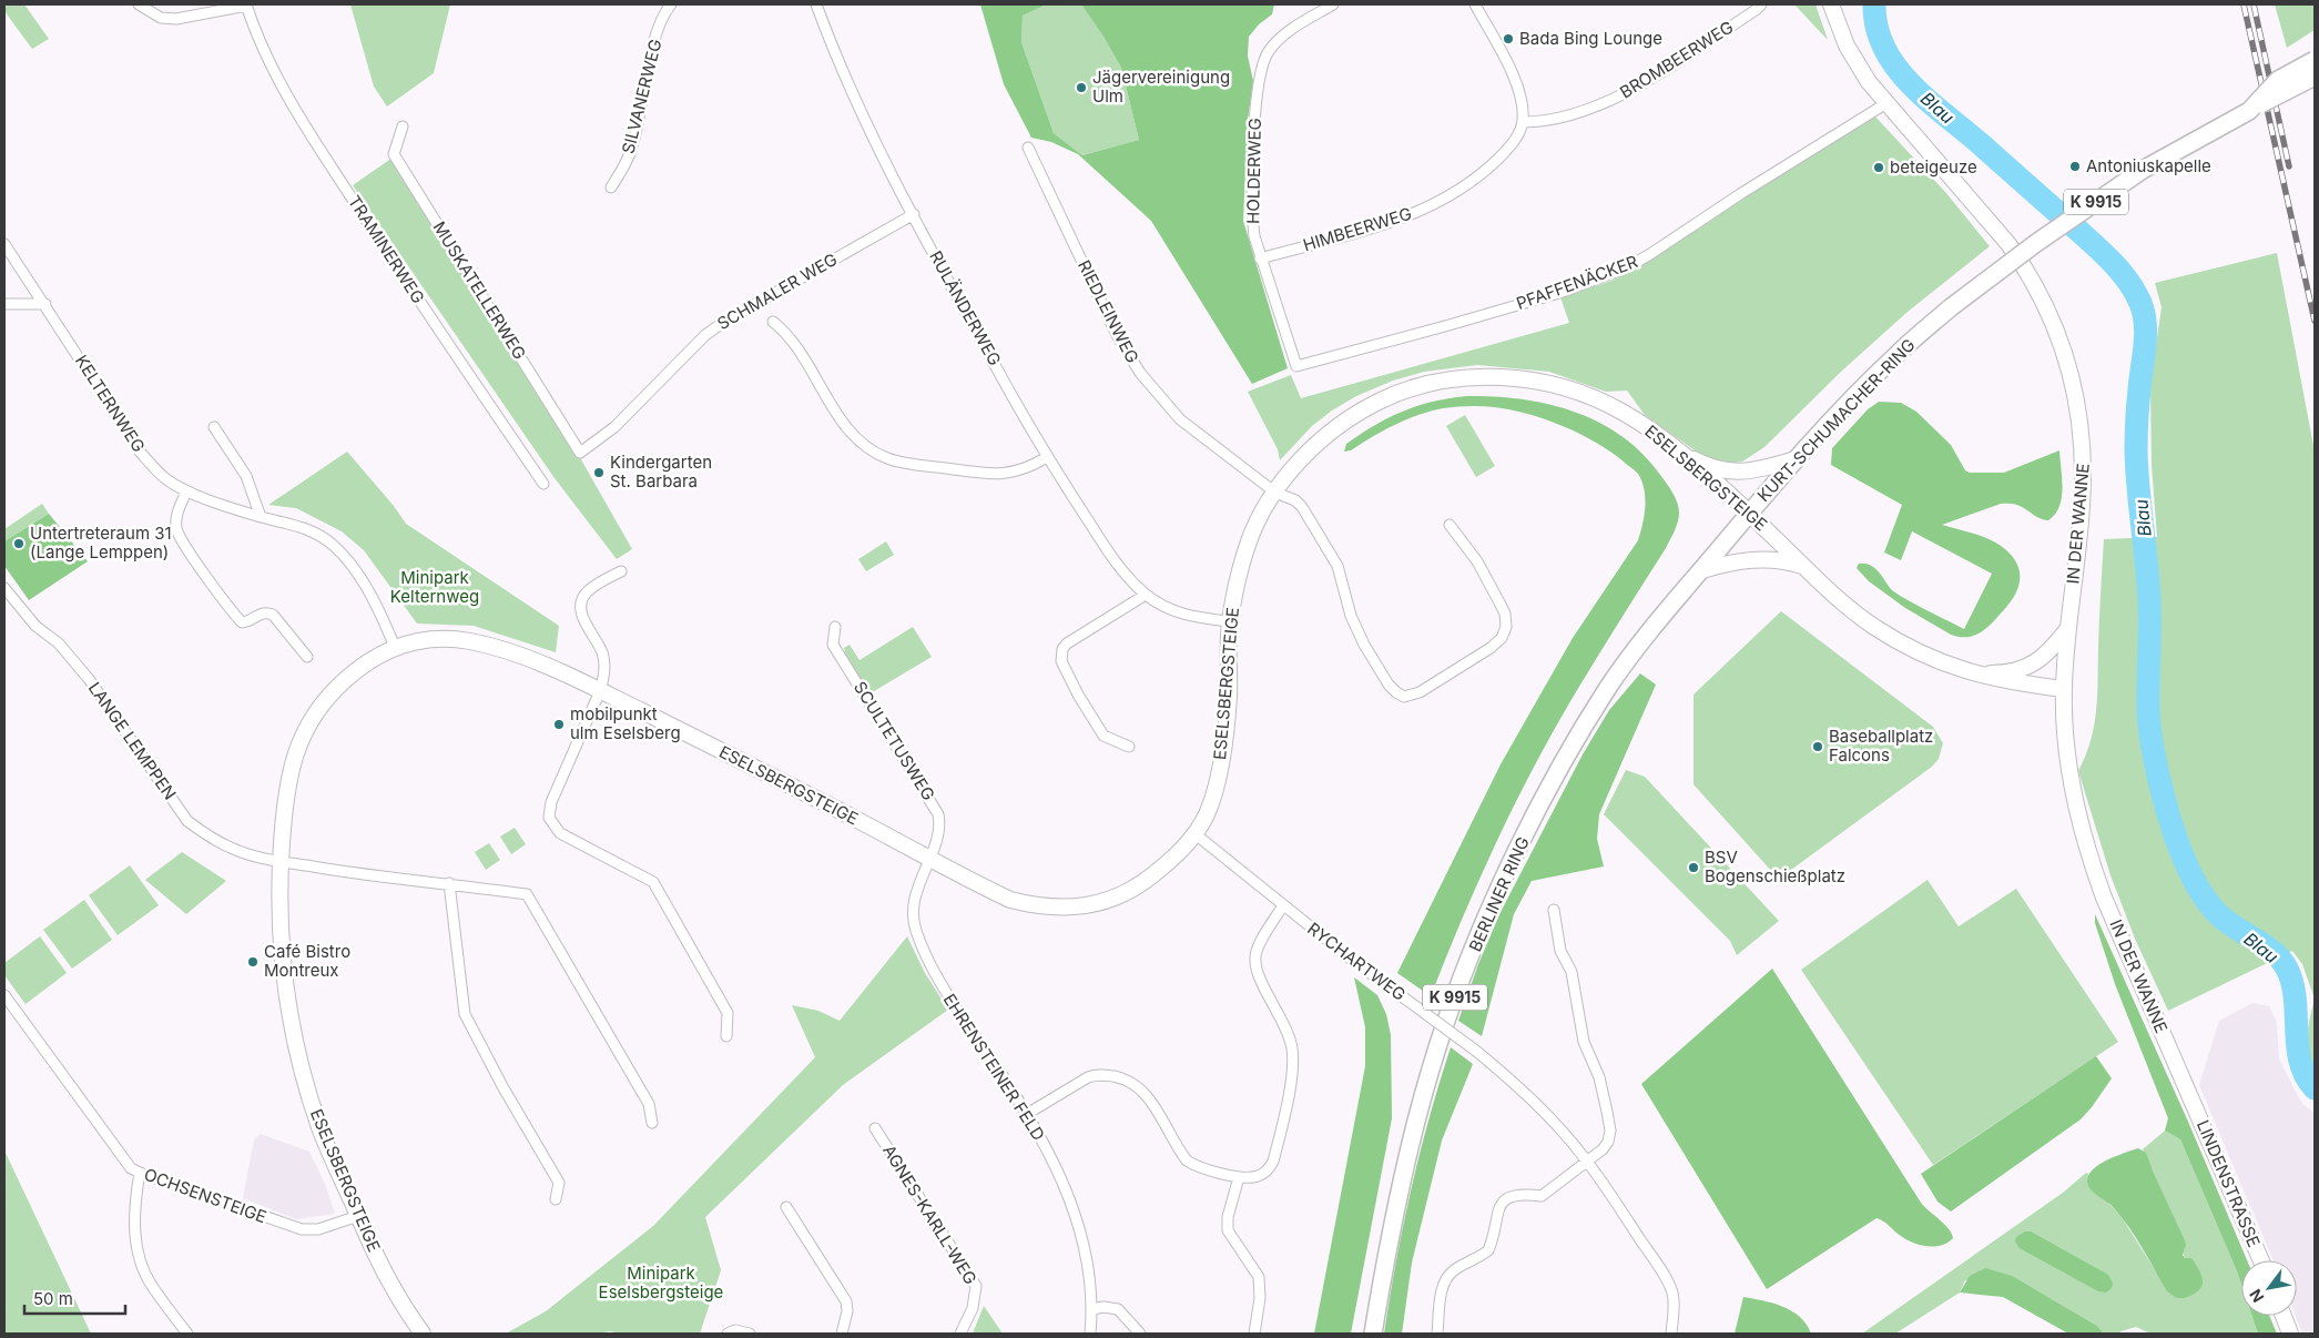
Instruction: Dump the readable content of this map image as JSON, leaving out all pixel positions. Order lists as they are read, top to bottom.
{
  "streets": {
    "main road": ["K 9915", "KURT-SCHUMACHER-RING", "BERLINER RING"],
    "street": [
      "BROMBEERWEG",
      "SILVANERWEG",
      "HOLDERWEG",
      "HIMBEERWEG",
      "TRAMINERWEG",
      "PFAFFENÄCKER",
      "MUSKATELLERWEG",
      "SCHMALER WEG",
      "RULÄNDERWEG",
      "RIEDLEINWEG",
      "KELTERNWEG",
      "ESELSBERGSTEIGE",
      "IN DER WANNE",
      "LANGE LEMPPEN",
      "SCULTETUSWEG",
      "RYCHARTWEG",
      "EHRENSTEINER FELD",
      "LINDENSTRASSE",
      "OCHSENSTEIGE",
      "AGNES-KARLL-WEG"
    ]
  },
  "crossings": [
    ["BROMBEERWEG", "HIMBEERWEG"],
    ["HOLDERWEG", "HIMBEERWEG"],
    ["HOLDERWEG", "PFAFFENÄCKER"],
    ["PFAFFENÄCKER", "IN DER WANNE"],
    ["MUSKATELLERWEG", "SCHMALER WEG"],
    ["SCHMALER WEG", "RULÄNDERWEG"],
    ["RULÄNDERWEG", "ESELSBERGSTEIGE"],
    ["RIEDLEINWEG", "ESELSBERGSTEIGE"],
    ["KELTERNWEG", "ESELSBERGSTEIGE"],
    ["KURT-SCHUMACHER-RING", "ESELSBERGSTEIGE"],
    ["KURT-SCHUMACHER-RING", "BERLINER RING"],
    ["ESELSBERGSTEIGE", "IN DER WANNE"],
    ["ESELSBERGSTEIGE", "LANGE LEMPPEN"],
    ["ESELSBERGSTEIGE", "SCULTETUSWEG"],
    ["ESELSBERGSTEIGE", "BERLINER RING"],
    ["ESELSBERGSTEIGE", "RYCHARTWEG"],
    ["ESELSBERGSTEIGE", "EHRENSTEINER FELD"],
    ["ESELSBERGSTEIGE", "OCHSENSTEIGE"],
    ["IN DER WANNE", "LINDENSTRASSE"],
    ["SCULTETUSWEG", "EHRENSTEINER FELD"]
  ],
  "water": ["Blau"],
  "parks": ["Minipark Kelternweg", "Minipark Eselsbergsteige"],
  "places": [
    "Bada Bing Lounge",
    "Jägervereinigung Ulm",
    "Antoniuskapelle",
    "beteigeuze",
    "Kindergarten St. Barbara",
    "Untertreteraum 31 (Lange Lemppen)",
    "mobilpunkt ulm Eselsberg",
    "Baseballplatz Falcons",
    "BSV Bogenschießplatz",
    "Café Bistro Montreux"
  ],
  "scale_bar": "50 m",
  "north": "bottom left"
}
